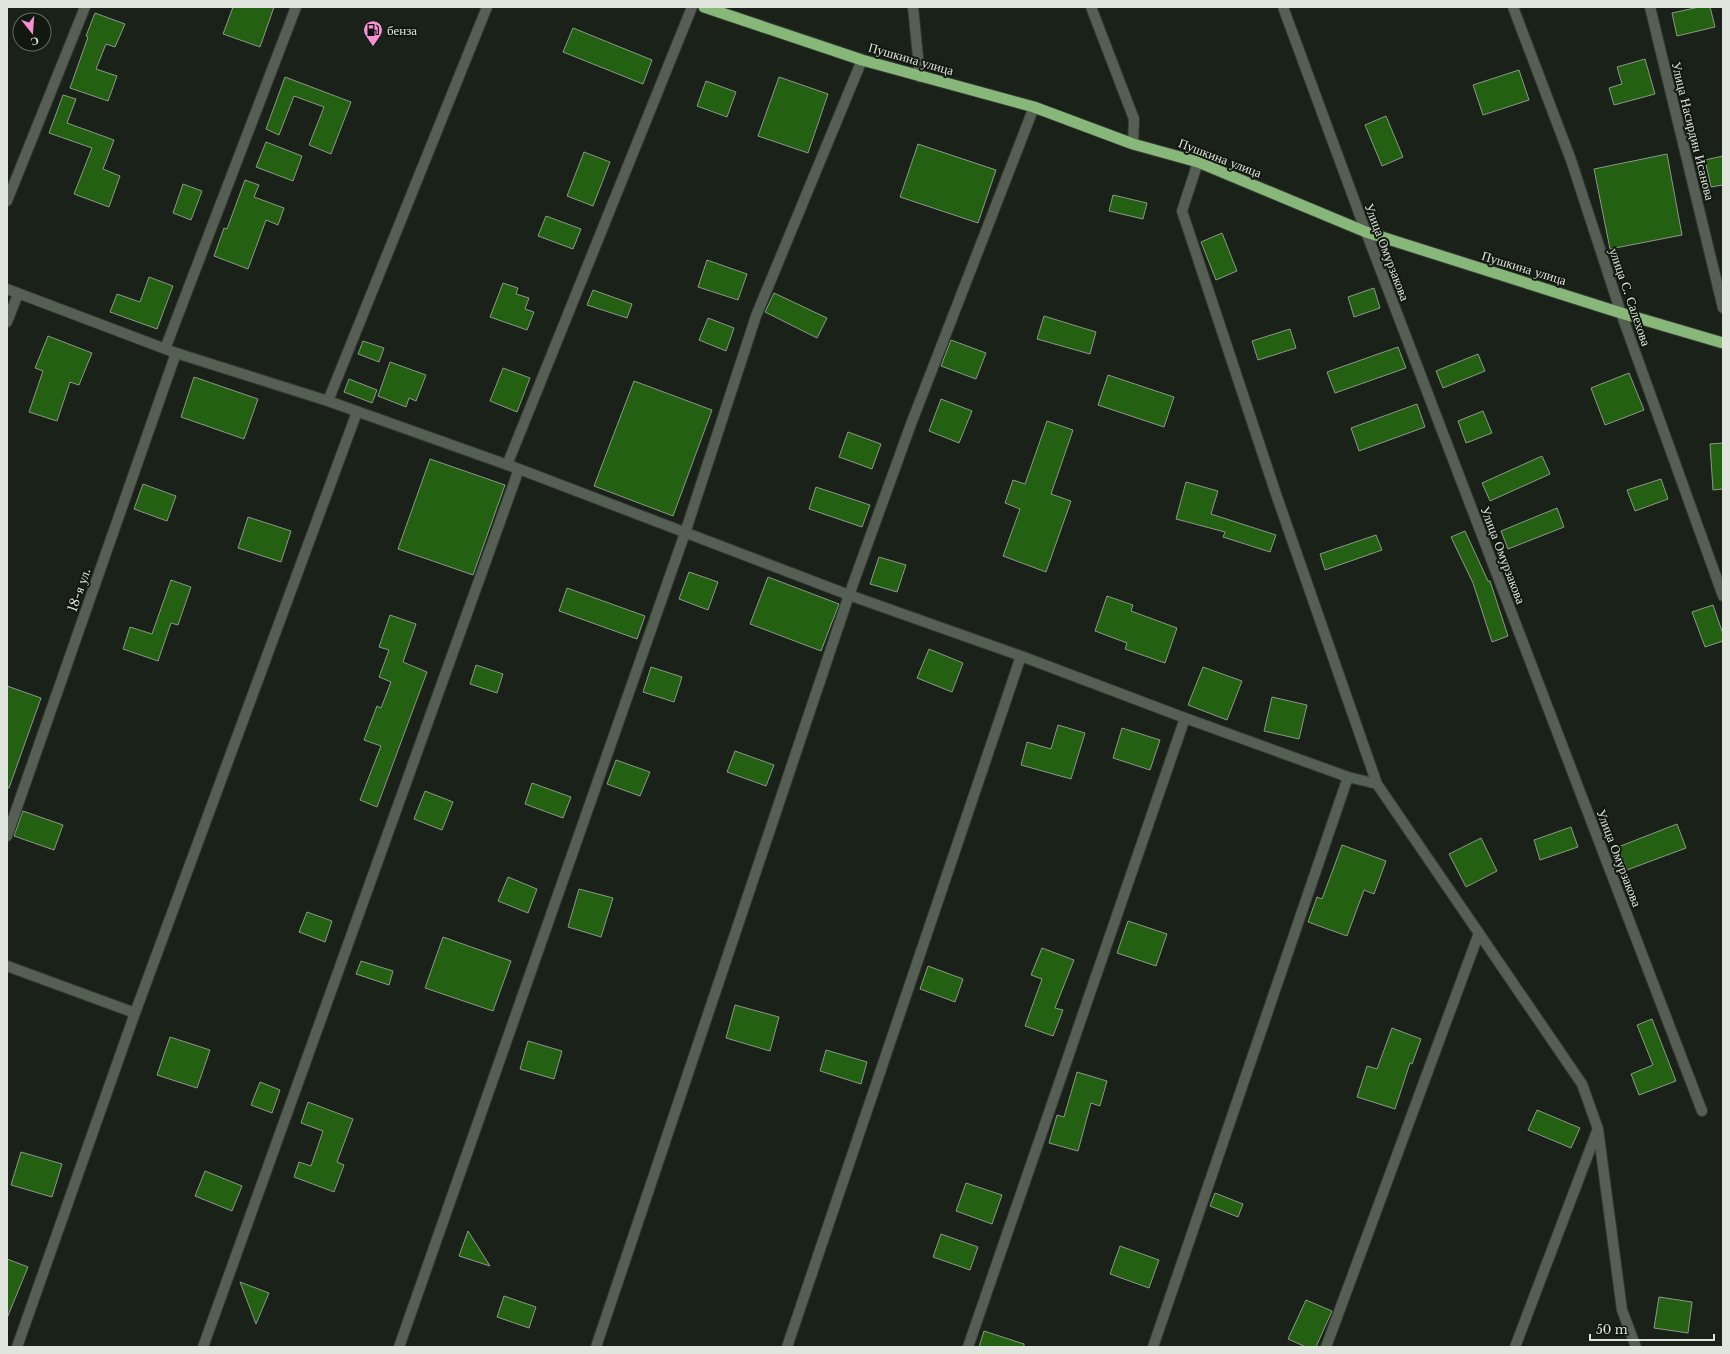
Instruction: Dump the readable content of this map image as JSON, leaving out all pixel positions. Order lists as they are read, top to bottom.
{
  "streets": {
    "highway": ["Пушкина улица"],
    "street": [
      "Улица Насирдин Исанова",
      "Улица Омурзакова",
      "улица С. Салехова",
      "18-я ул."
    ]
  },
  "crossings": [
    ["Пушкина улица", "Улица Омурзакова"],
    ["Пушкина улица", "улица С. Салехова"]
  ],
  "places": {
    "fuel station": ["бенза"]
  },
  "scale_bar": "50 m",
  "north": "bottom"
}
